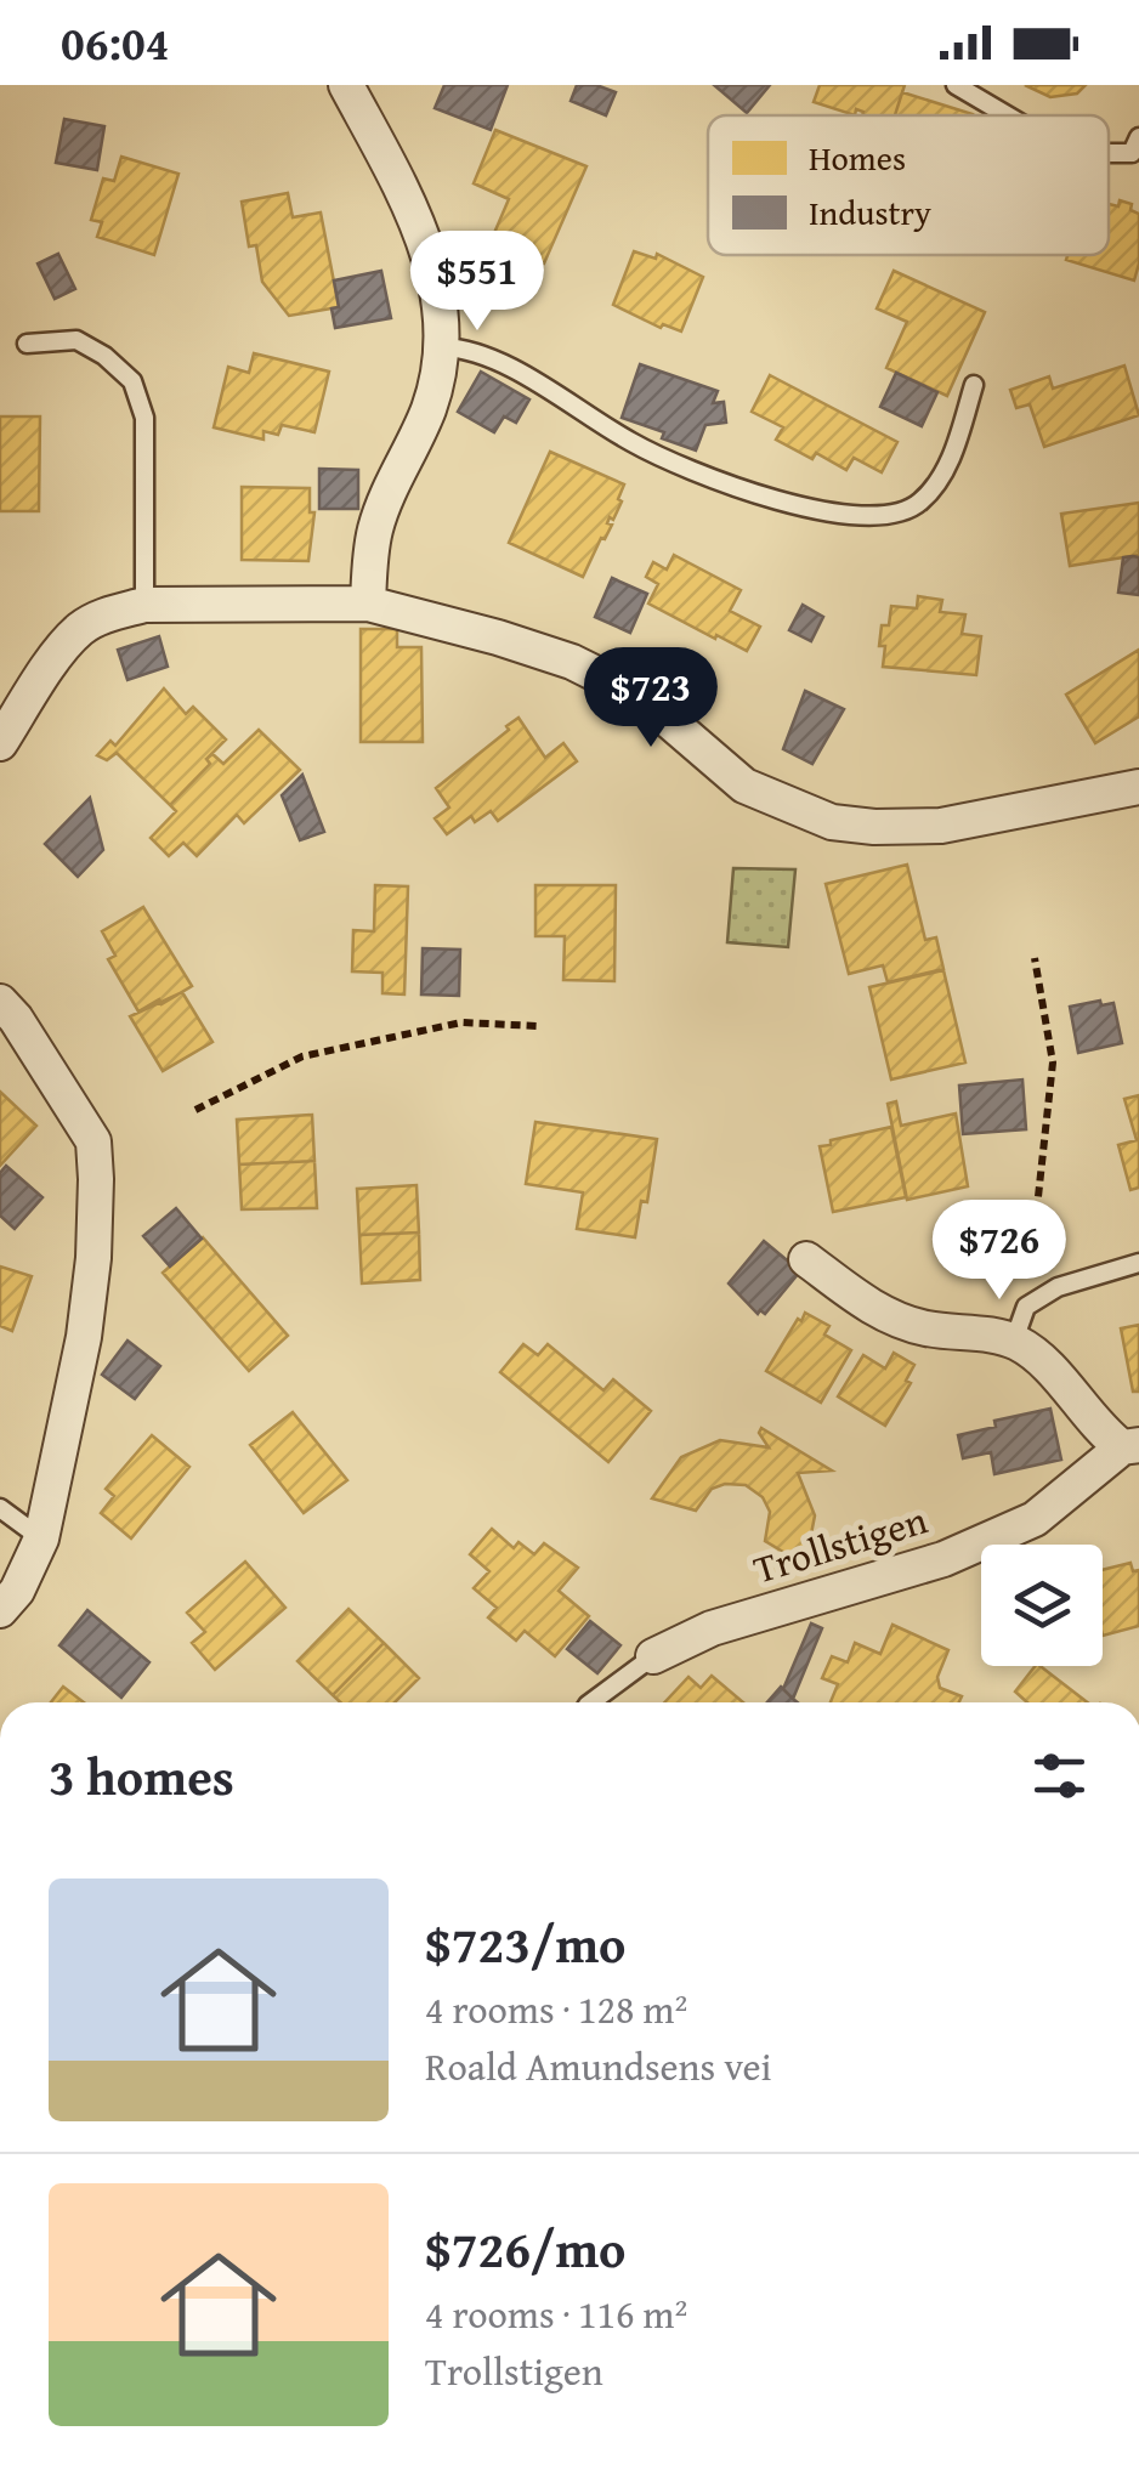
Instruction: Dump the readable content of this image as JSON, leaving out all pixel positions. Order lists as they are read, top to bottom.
{
  "streets": {
    "street": ["Trollstigen"]
  },
  "legend": ["Homes", "Industry"],
  "page": {
    "status": "06:04",
    "price": ["$551", "$723", "$726"],
    "heading": "3 homes",
    "list": [
      {
        "name": "$723/mo",
        "note": "4 rooms · 128 m² · Roald Amundsens vei"
      },
      {
        "name": "$726/mo",
        "note": "4 rooms · 116 m² · Trollstigen"
      }
    ]
  }
}
